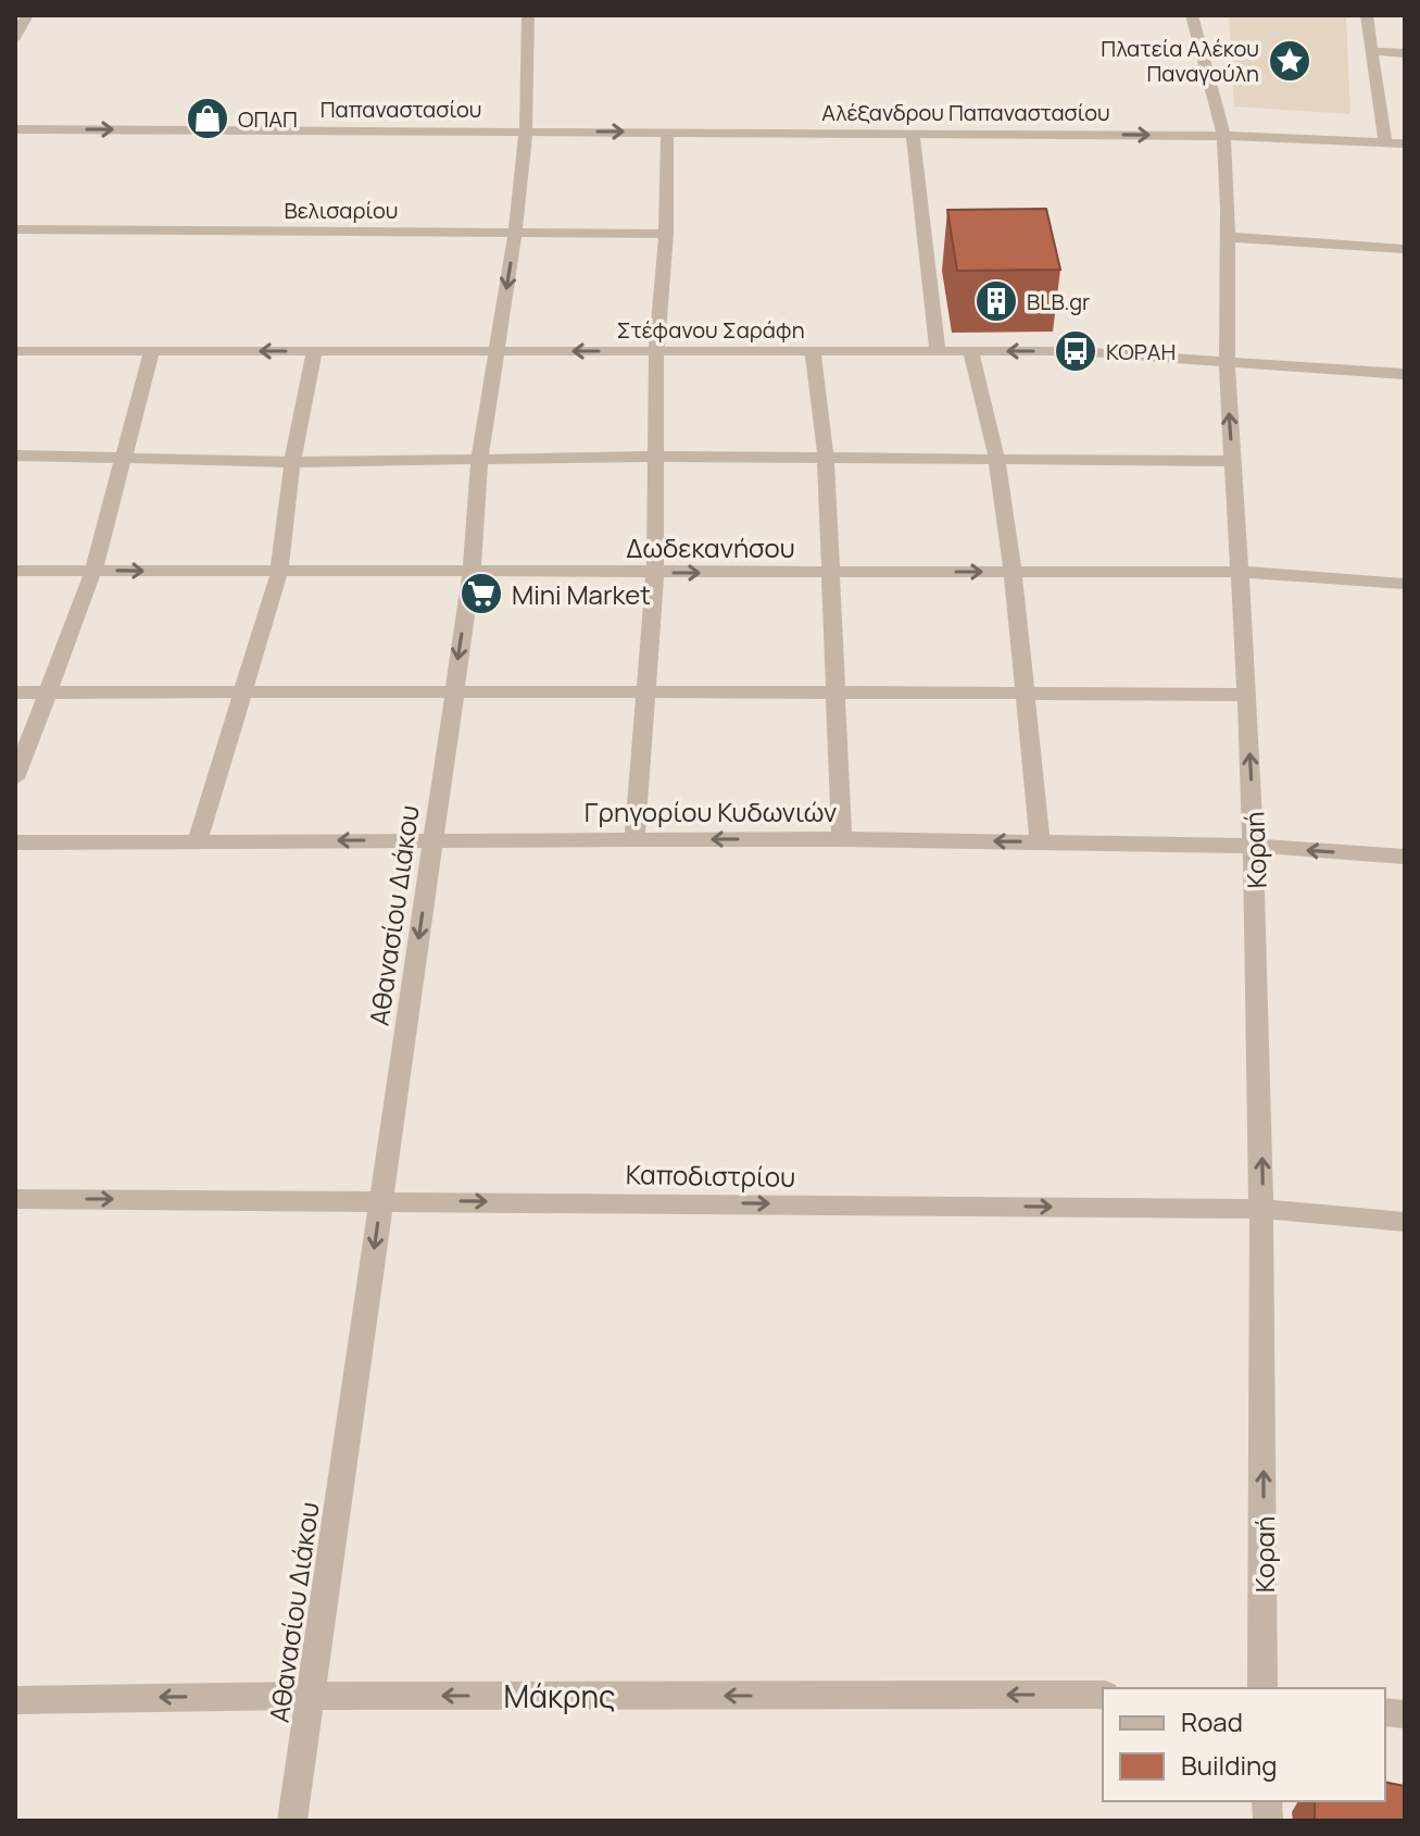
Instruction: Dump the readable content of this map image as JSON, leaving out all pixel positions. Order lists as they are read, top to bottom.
{
  "streets": {
    "street": [
      "Παπαναστασίου",
      "Αλέξανδρου Παπαναστασίου",
      "Βελισαρίου",
      "Στέφανου Σαράφη",
      "Δωδεκανήσου",
      "Γρηγορίου Κυδωνιών",
      "Κοραή",
      "Αθανασίου Διάκου",
      "Καποδιστρίου",
      "Μάκρης"
    ]
  },
  "crossings": [
    ["Παπαναστασίου", "Αλέξανδρου Παπαναστασίου"],
    ["Παπαναστασίου", "Αθανασίου Διάκου"],
    ["Αλέξανδρου Παπαναστασίου", "Κοραή"],
    ["Αλέξανδρου Παπαναστασίου", "Αθανασίου Διάκου"],
    ["Βελισαρίου", "Αθανασίου Διάκου"],
    ["Στέφανου Σαράφη", "Κοραή"],
    ["Στέφανου Σαράφη", "Αθανασίου Διάκου"],
    ["Δωδεκανήσου", "Κοραή"],
    ["Δωδεκανήσου", "Αθανασίου Διάκου"],
    ["Γρηγορίου Κυδωνιών", "Κοραή"],
    ["Γρηγορίου Κυδωνιών", "Αθανασίου Διάκου"],
    ["Κοραή", "Καποδιστρίου"],
    ["Αθανασίου Διάκου", "Καποδιστρίου"],
    ["Αθανασίου Διάκου", "Μάκρης"]
  ],
  "one_way": [
    "Παπαναστασίου",
    "Αλέξανδρου Παπαναστασίου",
    "Κοραή",
    "Αθανασίου Διάκου",
    "Καποδιστρίου",
    "Μάκρης"
  ],
  "places": {
    "place": ["Πλατεία Αλέκου Παναγούλη"],
    "shop": ["ΟΠΑΠ"],
    "building": ["BLB.gr"],
    "bus stop": ["ΚΟΡΑΗ"],
    "supermarket": ["Mini Market"]
  },
  "legend": ["Road", "Building"]
}
